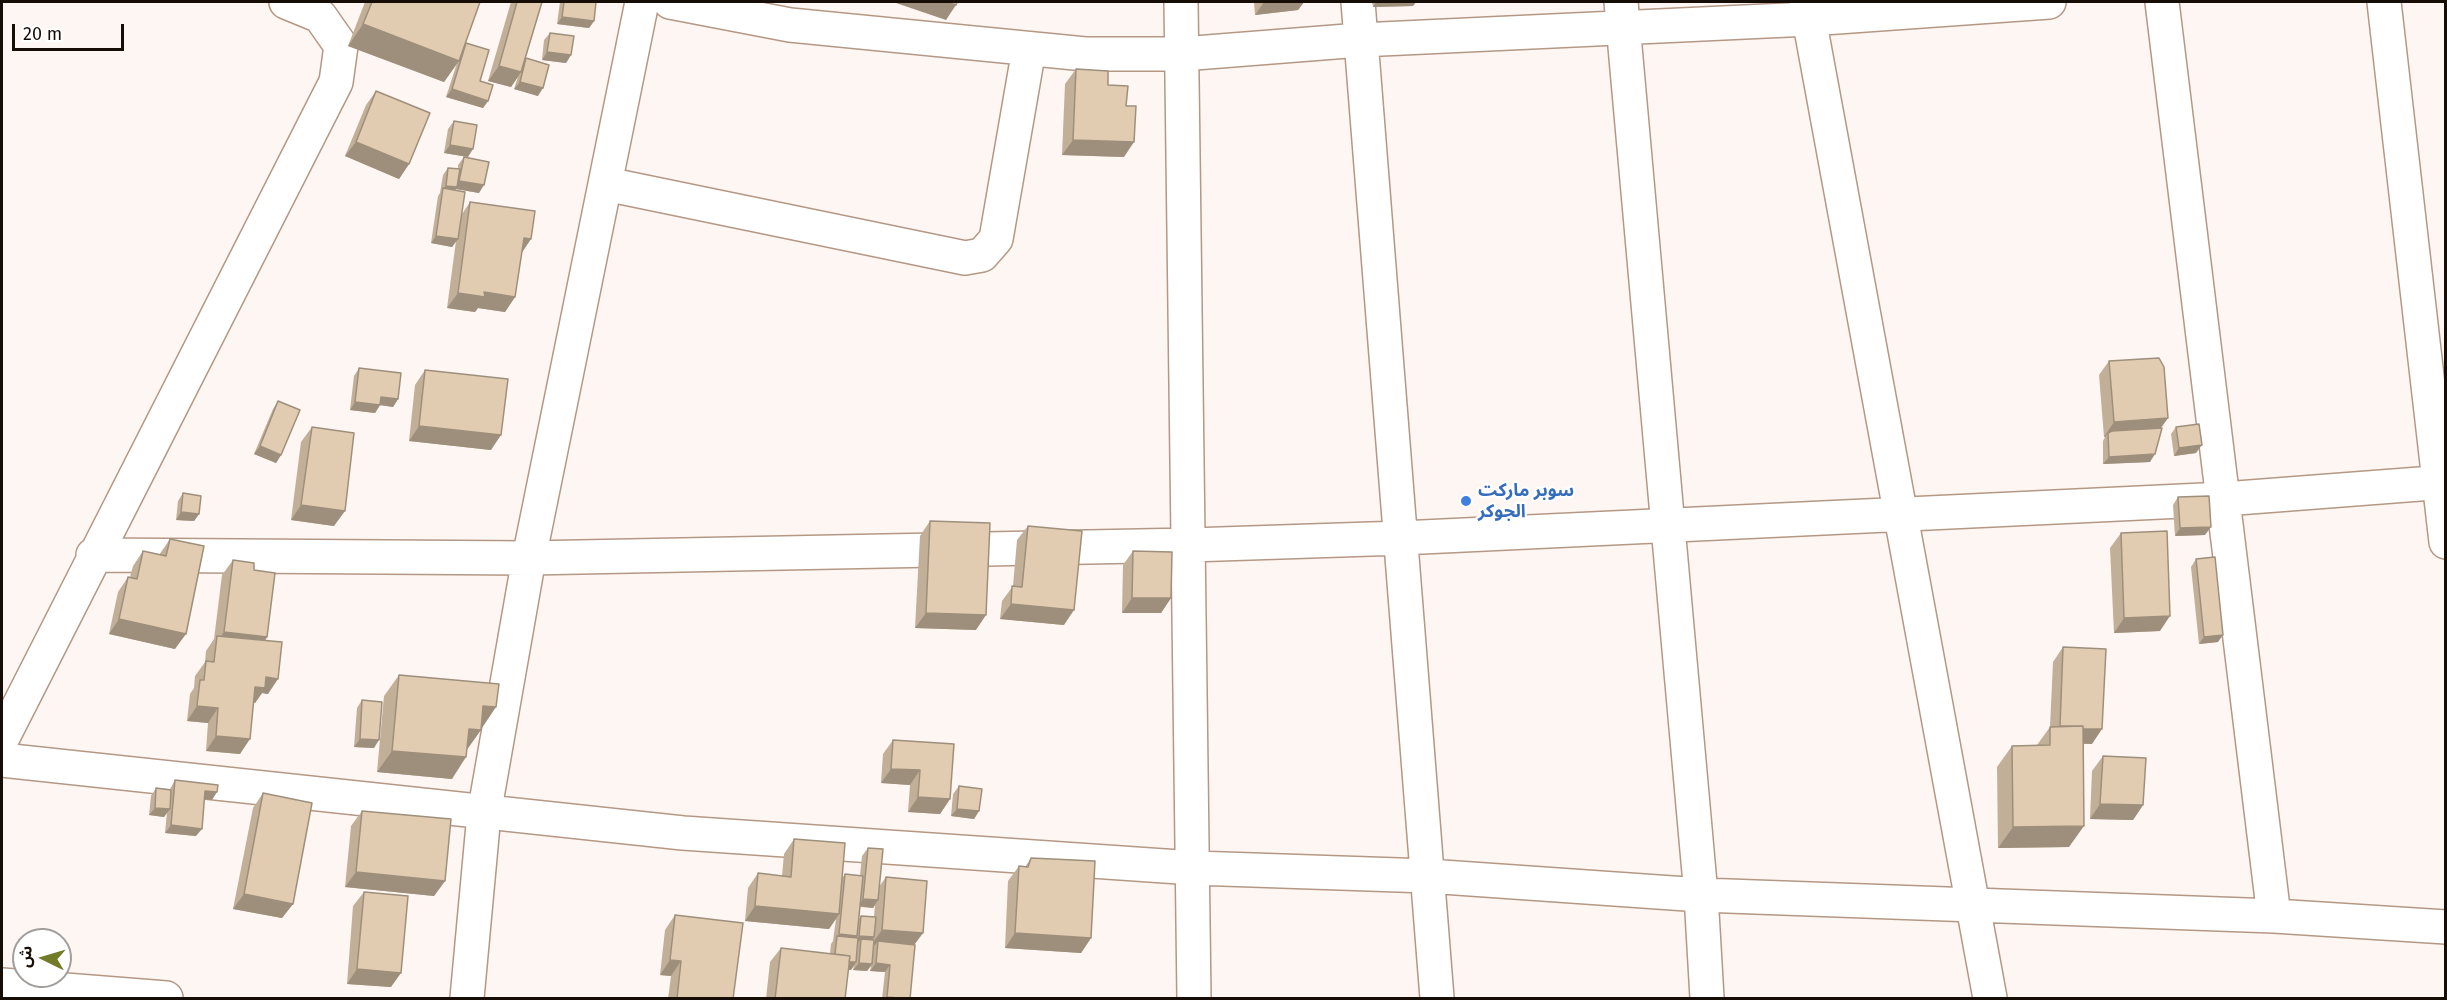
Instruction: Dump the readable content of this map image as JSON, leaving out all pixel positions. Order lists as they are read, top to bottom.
{
  "places": ["سوبر ماركت الجوكر"],
  "scale_bar": "20 m",
  "north": "left"
}
